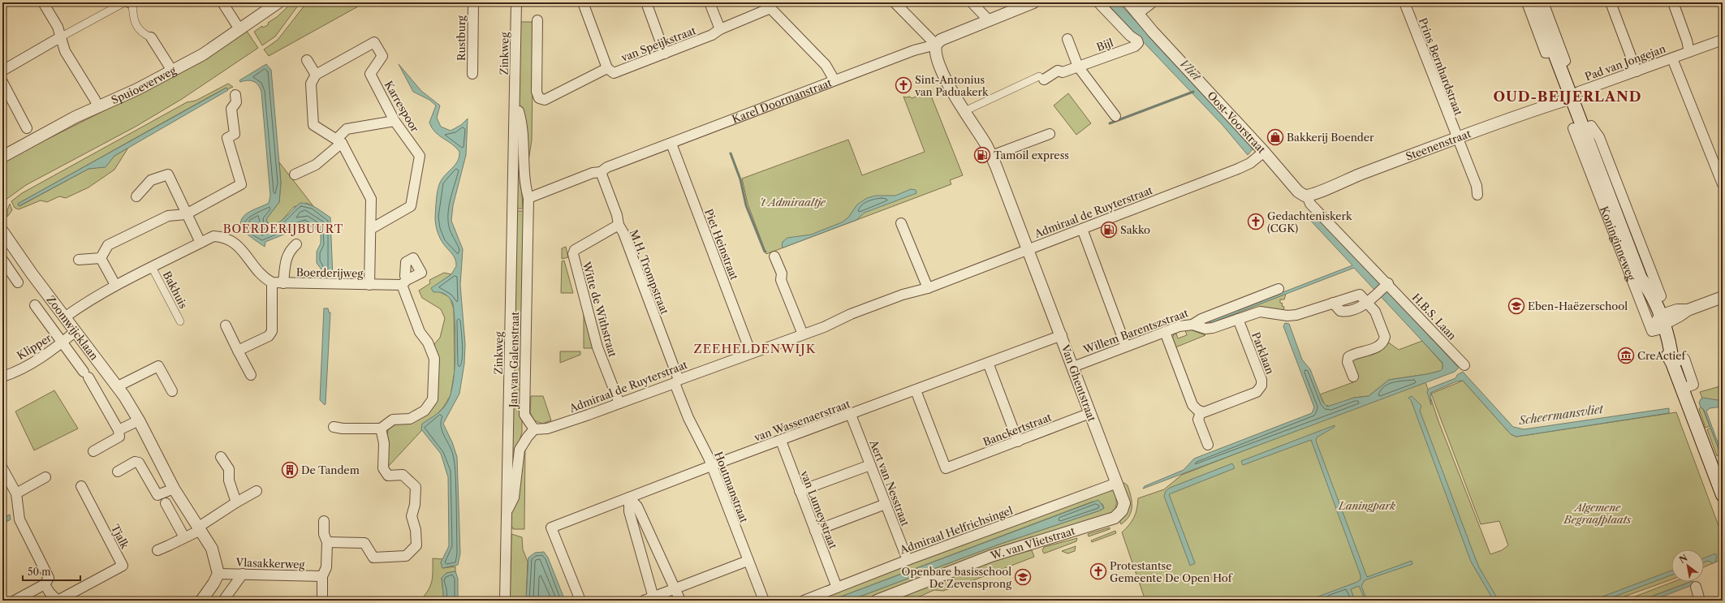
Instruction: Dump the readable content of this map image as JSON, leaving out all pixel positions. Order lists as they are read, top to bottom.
{
  "streets": {
    "main road": ["Koninginneweg"],
    "street": [
      "Rustburg",
      "van Speijkstraat",
      "Bijl",
      "Zinkweg",
      "Pad van Jongejan",
      "Prins Bernhardstraat",
      "Spuioeverweg",
      "Karel Doormanstraat",
      "Karrespoor",
      "Oost-Voorstraat",
      "Steenenstraat",
      "Admiraal de Ruyterstraat",
      "Piet Heinstraat",
      "M.H. Trompstraat",
      "Boerderijweg",
      "Bakhuis",
      "Witte de Withstraat",
      "H.B.S. Laan",
      "Zoomwijcklaan",
      "Willem Barentszstraat",
      "Klipper",
      "Parklaan",
      "Jan van Galenstraat",
      "Van Ghentstraat",
      "van Wassenaerstraat",
      "Banckertstraat",
      "Aert van Nesstraat",
      "Houtmanstraat",
      "van Lumeystraat",
      "Admiraal Helfrichsingel",
      "Tjalk",
      "W. van Vlietstraat",
      "Vlasakkerweg"
    ]
  },
  "crossings": [
    ["van Speijkstraat", "Karel Doormanstraat"],
    ["Zinkweg", "Karel Doormanstraat"],
    ["Zinkweg", "Jan van Galenstraat"],
    ["Pad van Jongejan", "Steenenstraat"],
    ["Pad van Jongejan", "Koninginneweg"],
    ["Prins Bernhardstraat", "Steenenstraat"],
    ["Karel Doormanstraat", "Piet Heinstraat"],
    ["Karel Doormanstraat", "M.H. Trompstraat"],
    ["Karel Doormanstraat", "Jan van Galenstraat"],
    ["Karel Doormanstraat", "Van Ghentstraat"],
    ["Oost-Voorstraat", "Steenenstraat"],
    ["Oost-Voorstraat", "Admiraal de Ruyterstraat"],
    ["Oost-Voorstraat", "H.B.S. Laan"],
    ["Steenenstraat", "Koninginneweg"],
    ["Steenenstraat", "H.B.S. Laan"],
    ["Admiraal de Ruyterstraat", "Piet Heinstraat"],
    ["Admiraal de Ruyterstraat", "M.H. Trompstraat"],
    ["Admiraal de Ruyterstraat", "Witte de Withstraat"],
    ["Admiraal de Ruyterstraat", "Jan van Galenstraat"],
    ["Admiraal de Ruyterstraat", "Van Ghentstraat"],
    ["Admiraal de Ruyterstraat", "Houtmanstraat"],
    ["M.H. Trompstraat", "Witte de Withstraat"],
    ["M.H. Trompstraat", "Houtmanstraat"],
    ["Zoomwijcklaan", "Klipper"],
    ["Zoomwijcklaan", "Vlasakkerweg"],
    ["Willem Barentszstraat", "Van Ghentstraat"],
    ["Van Ghentstraat", "van Wassenaerstraat"],
    ["Van Ghentstraat", "Banckertstraat"],
    ["Van Ghentstraat", "Admiraal Helfrichsingel"],
    ["Van Ghentstraat", "W. van Vlietstraat"],
    ["van Wassenaerstraat", "Banckertstraat"],
    ["van Wassenaerstraat", "Aert van Nesstraat"],
    ["van Wassenaerstraat", "Houtmanstraat"],
    ["van Wassenaerstraat", "van Lumeystraat"],
    ["Aert van Nesstraat", "Admiraal Helfrichsingel"],
    ["van Lumeystraat", "Admiraal Helfrichsingel"]
  ],
  "districts": ["OUD-BEIJERLAND", "BOERDERIJBUURT", "ZEEHELDENWIJK"],
  "water": ["Vliet", "Scheermansvliet"],
  "parks": ["'t Admiraaltje", "Laningpark", "Algemene Begraafplaats"],
  "places": {
    "church": ["Sint-Antonius van Paduakerk", "Gedachteniskerk (CGK)", "Protestantse Gemeente De Open Hof"],
    "shop": ["Bakkerij Boender"],
    "fuel station": ["Tamoil express", "Sakko"],
    "school or university": ["Eben-Haëzerschool", "Openbare basisschool De Zevensprong"],
    "museum": ["CreActief"],
    "building": ["De Tandem"]
  },
  "scale_bar": "50 m",
  "north": "top left"
}
